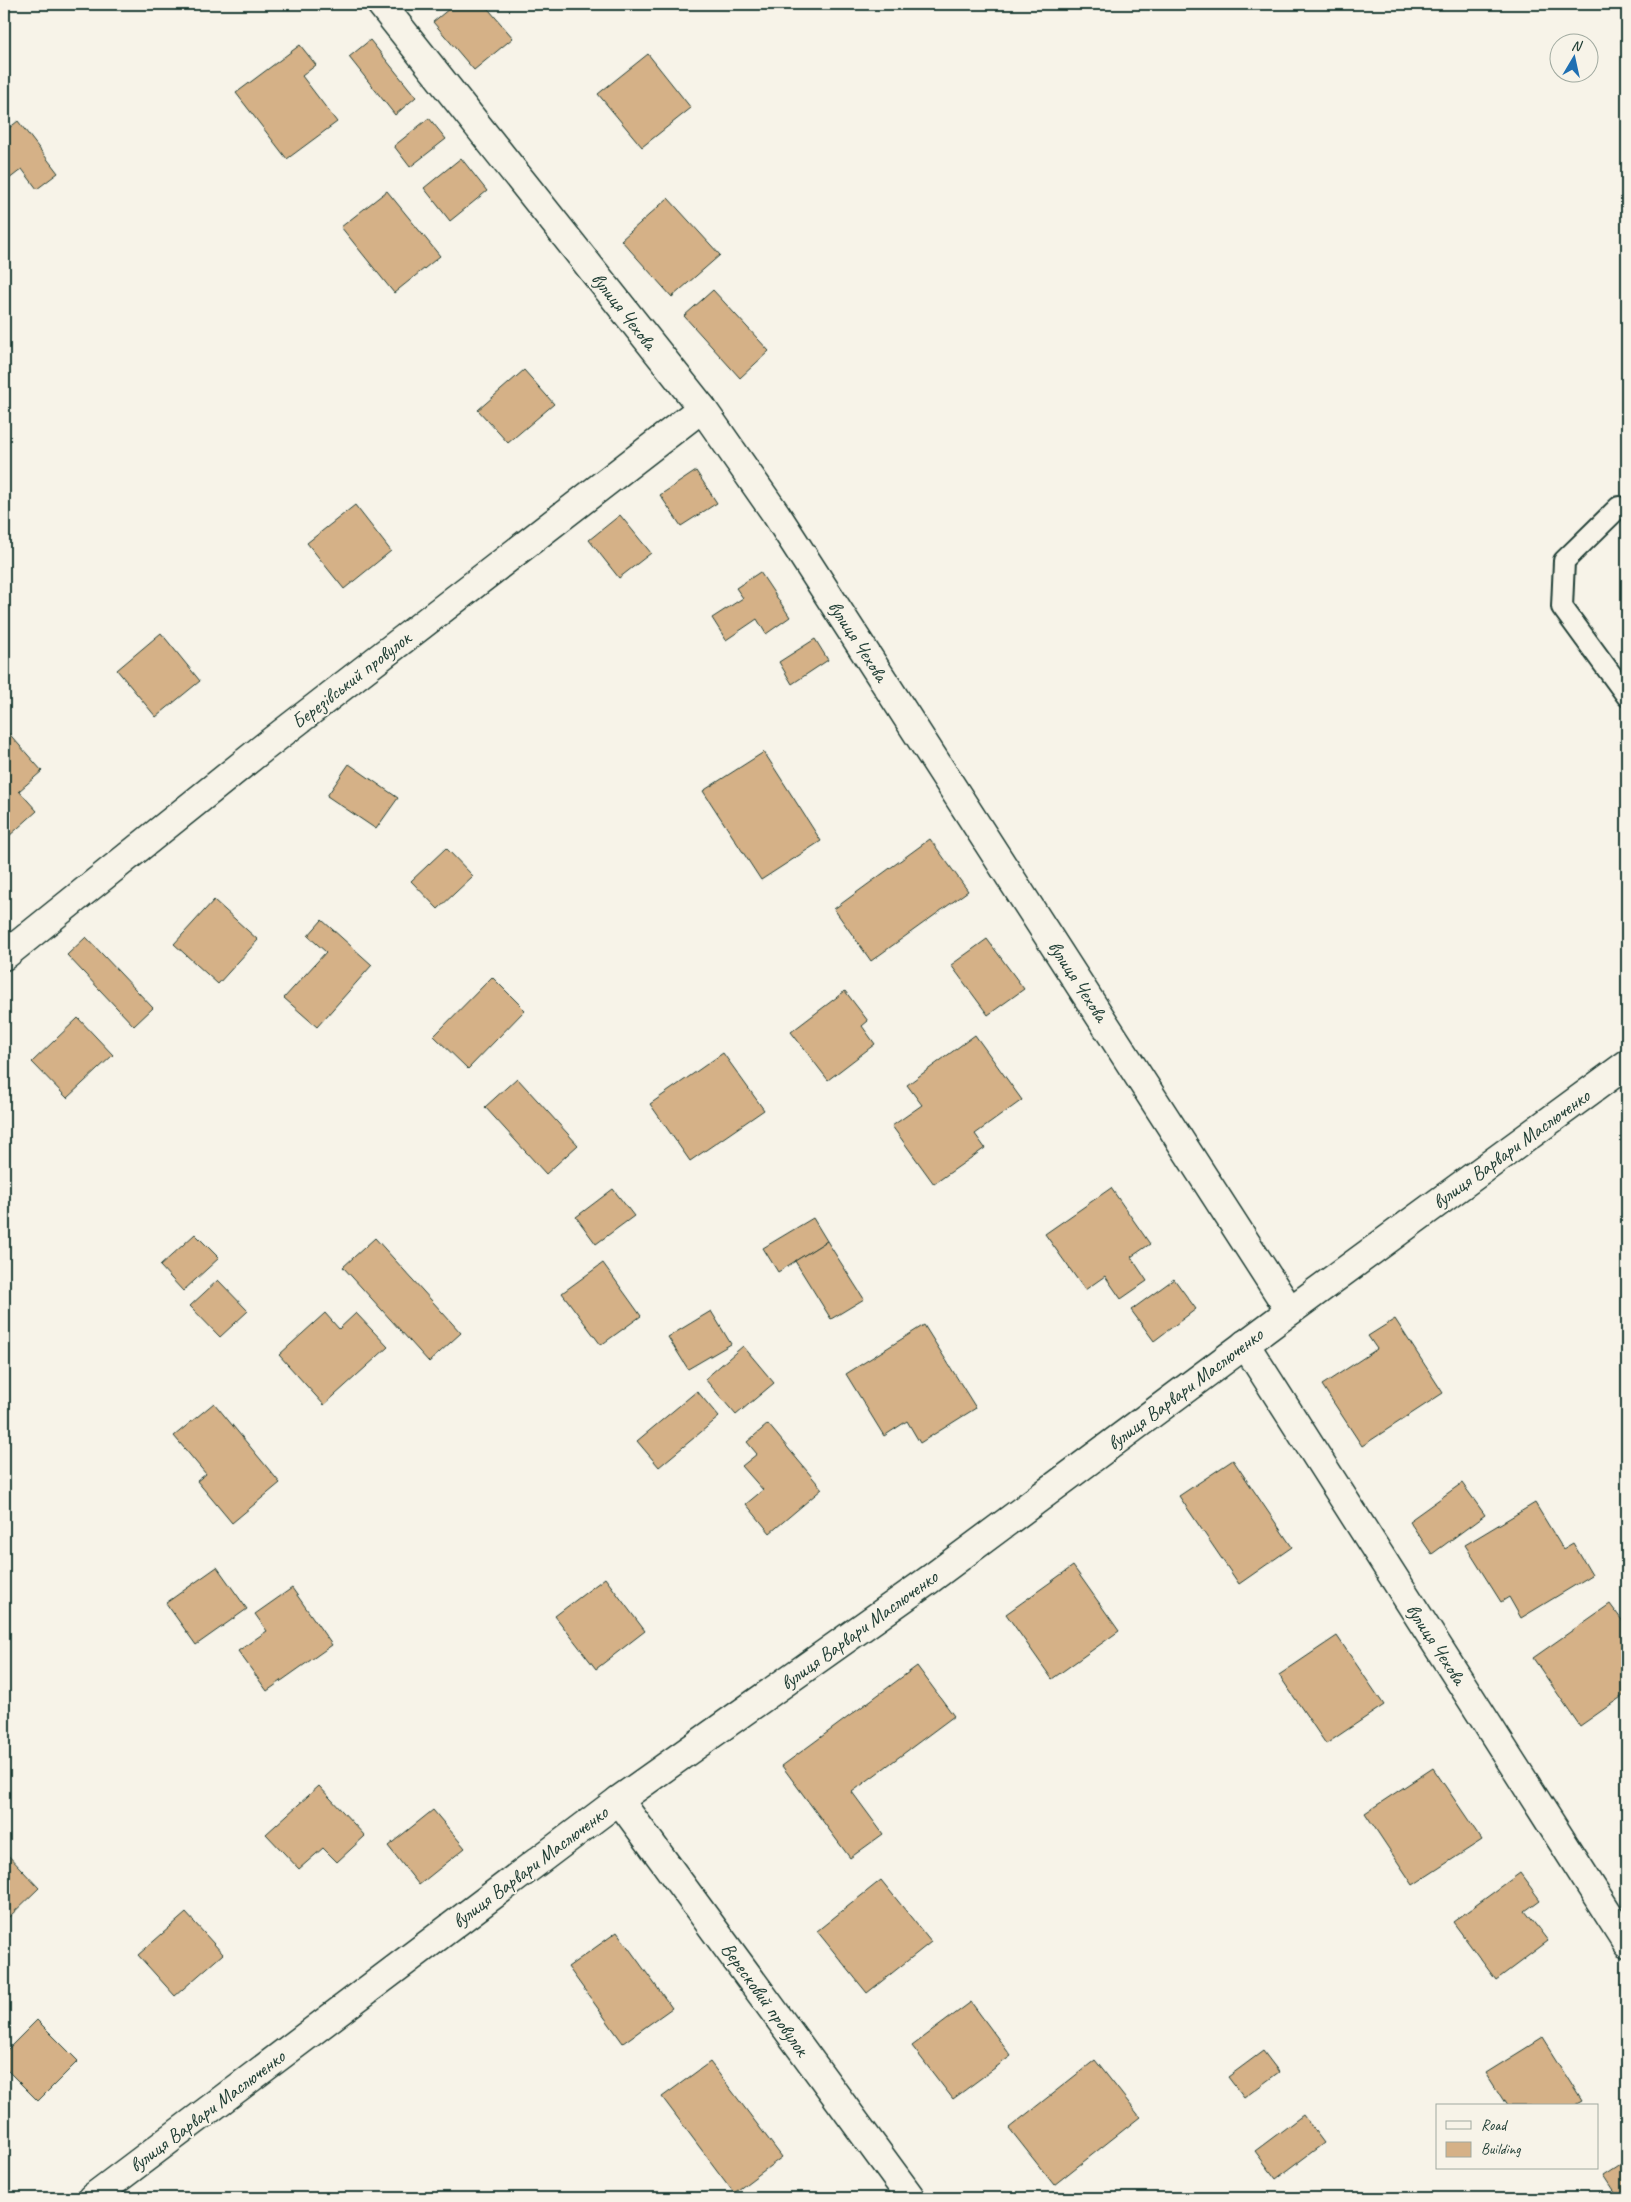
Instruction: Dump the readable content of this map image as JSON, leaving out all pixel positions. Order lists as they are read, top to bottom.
{
  "streets": {
    "street": [
      "вулиця Чехова",
      "Березівський провулок",
      "вулиця Варвари Маслюченко",
      "Вересковий провулок"
    ]
  },
  "crossings": [
    ["вулиця Чехова", "Березівський провулок"],
    ["вулиця Чехова", "вулиця Варвари Маслюченко"],
    ["вулиця Варвари Маслюченко", "Вересковий провулок"]
  ],
  "legend": ["Road", "Building"],
  "north": "top"
}
